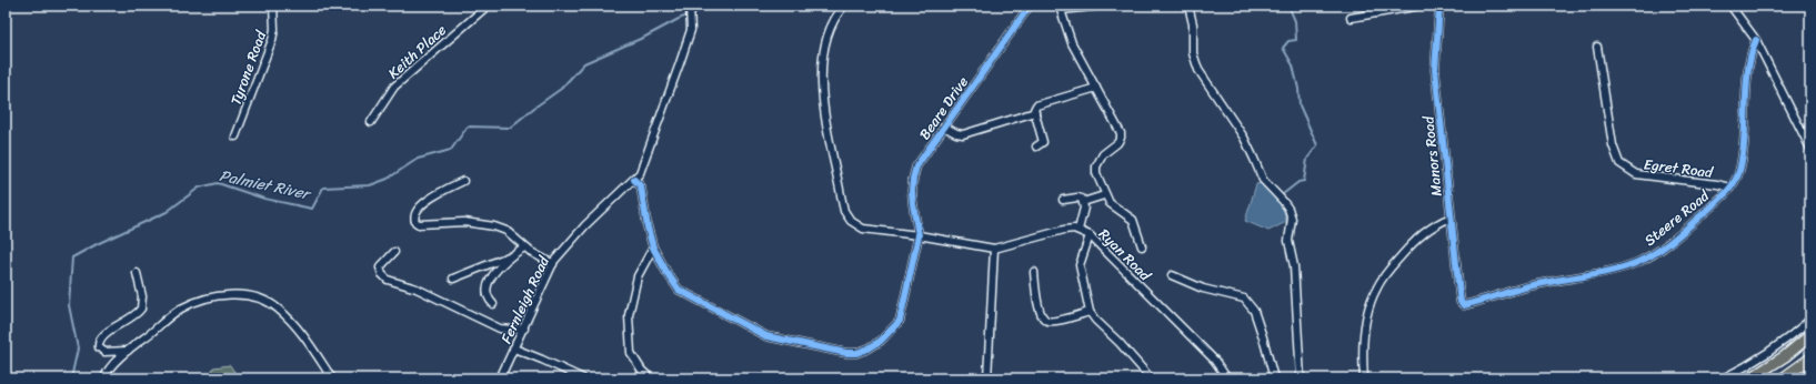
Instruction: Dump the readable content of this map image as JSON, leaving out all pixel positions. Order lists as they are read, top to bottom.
{
  "streets": {
    "street": [
      "Keith Place",
      "Tyrone Road",
      "Beare Drive",
      "Manors Road",
      "Egret Road",
      "Steere Road",
      "Ryan Road",
      "Fernleigh Road"
    ]
  },
  "crossings": [
    ["Beare Drive", "Ryan Road"],
    ["Manors Road", "Steere Road"],
    ["Egret Road", "Steere Road"]
  ],
  "water": ["Palmiet River"]
}
